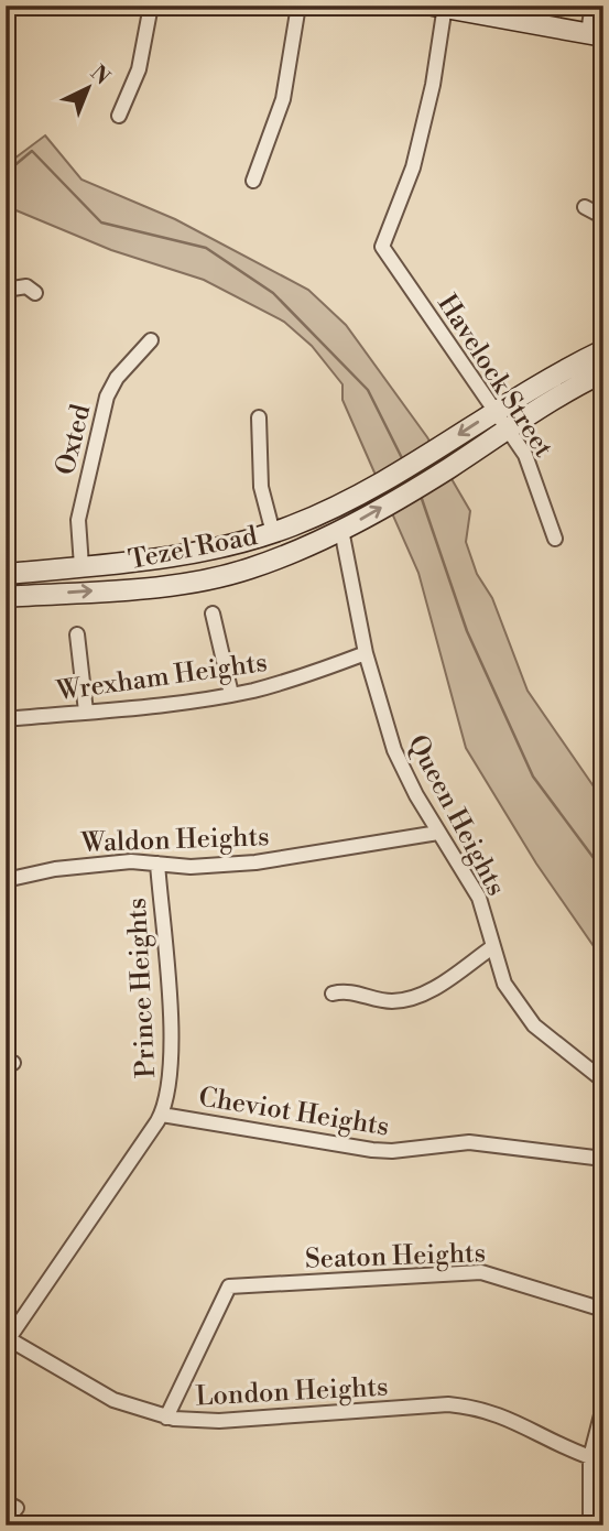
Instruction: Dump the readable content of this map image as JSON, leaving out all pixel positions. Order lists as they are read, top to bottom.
{
  "streets": {
    "main road": ["Tezel Road"],
    "street": [
      "Havelock Street",
      "Oxted",
      "Wrexham Heights",
      "Queen Heights",
      "Waldon Heights",
      "Prince Heights",
      "Cheviot Heights",
      "Seaton Heights",
      "London Heights"
    ]
  },
  "crossings": [
    ["Havelock Street", "Tezel Road"],
    ["Oxted", "Tezel Road"],
    ["Tezel Road", "Queen Heights"],
    ["Wrexham Heights", "Queen Heights"],
    ["Queen Heights", "Waldon Heights"],
    ["Waldon Heights", "Prince Heights"],
    ["Prince Heights", "Cheviot Heights"],
    ["Prince Heights", "London Heights"],
    ["Seaton Heights", "London Heights"]
  ],
  "north": "top right"
}
